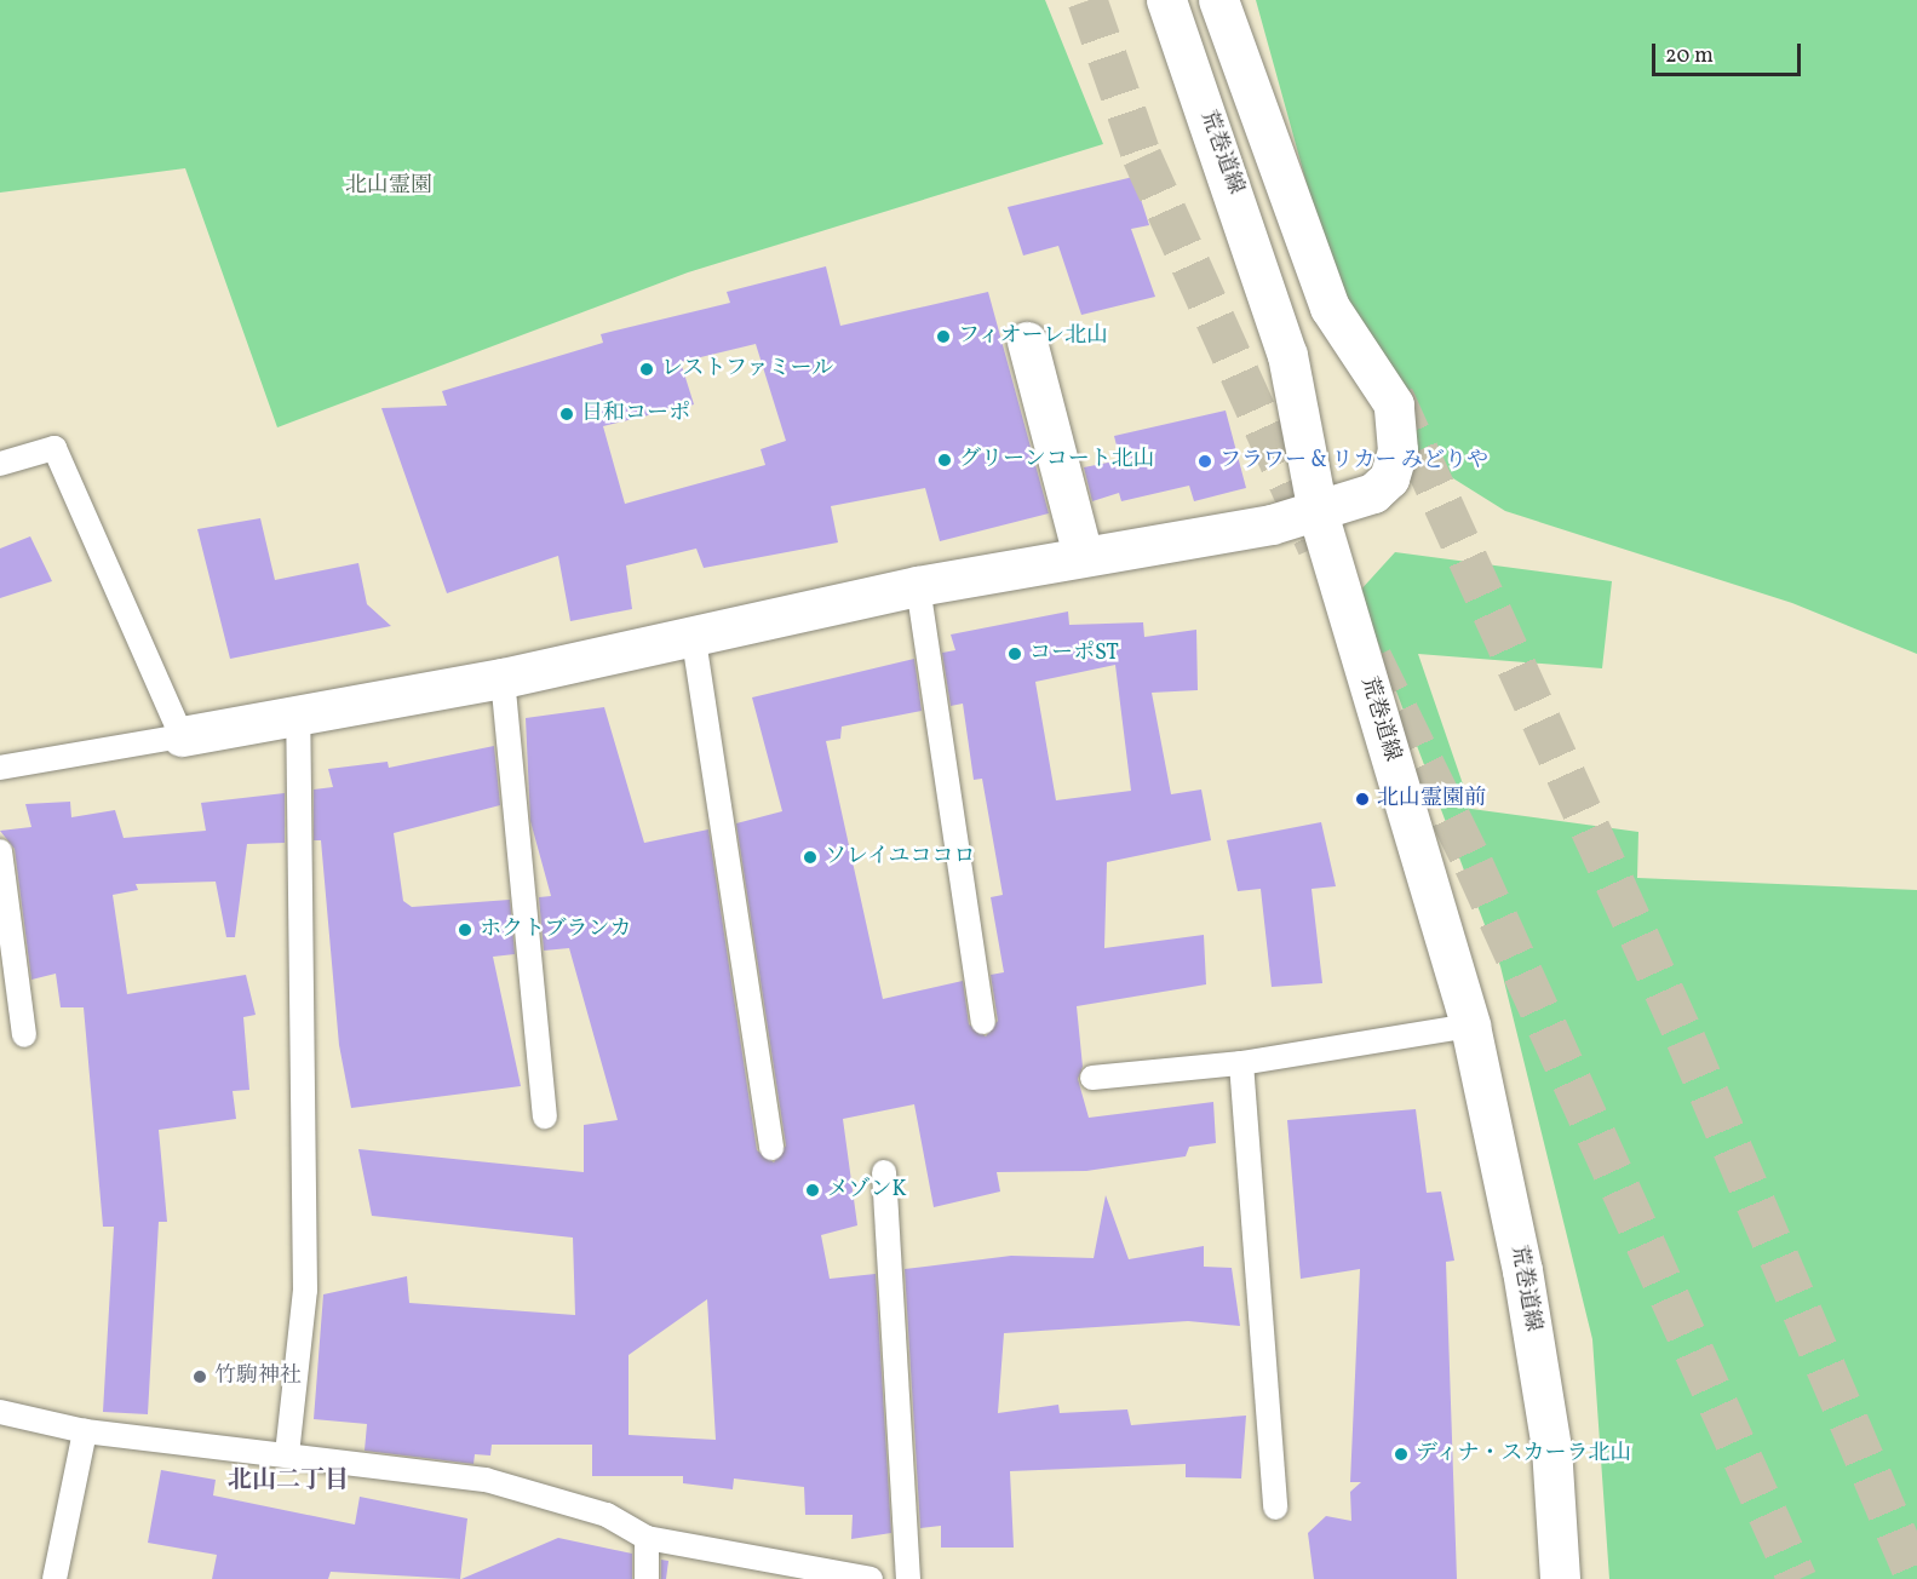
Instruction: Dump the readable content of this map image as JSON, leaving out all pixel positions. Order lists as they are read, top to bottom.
{
  "streets": {
    "street": ["荒巻道線"]
  },
  "districts": ["北山二丁目"],
  "parks": ["北山霊園"],
  "places": [
    "フィオーレ北山",
    "レストファミール",
    "日和コーポ",
    "グリーンコート北山",
    "フラワー & リカー みどりや",
    "コーポST",
    "北山霊園前",
    "ソレイユココロ",
    "ホクトブランカ",
    "メゾンK",
    "竹駒神社",
    "ディナ・スカーラ北山"
  ],
  "scale_bar": "20 m"
}
